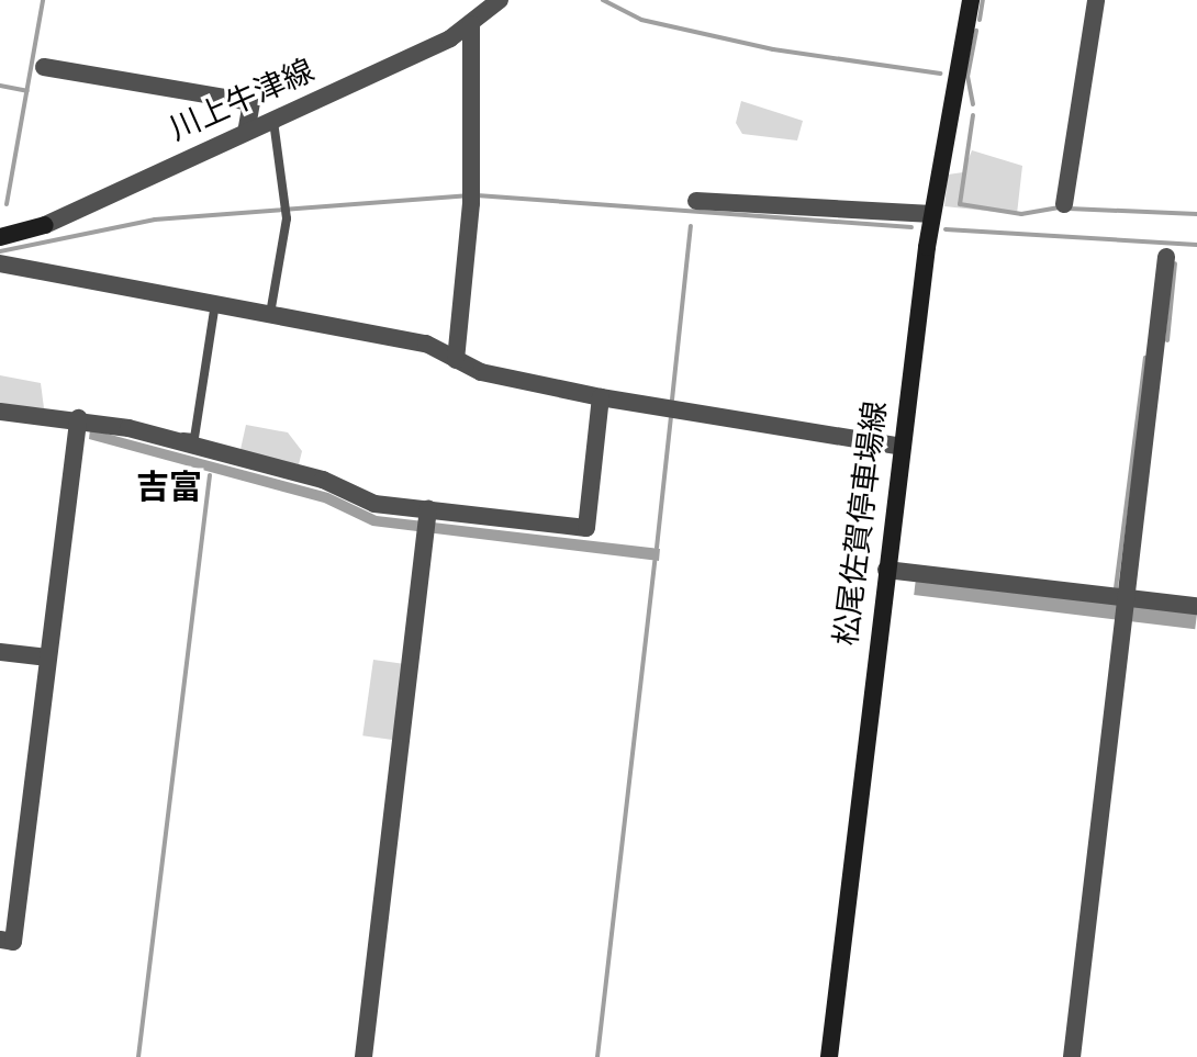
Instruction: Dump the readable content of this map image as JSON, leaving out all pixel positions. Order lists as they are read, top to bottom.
{
  "streets": {
    "main road": ["川上牛津線", "松尾佐賀停車場線"]
  },
  "districts": ["吉富"]
}
